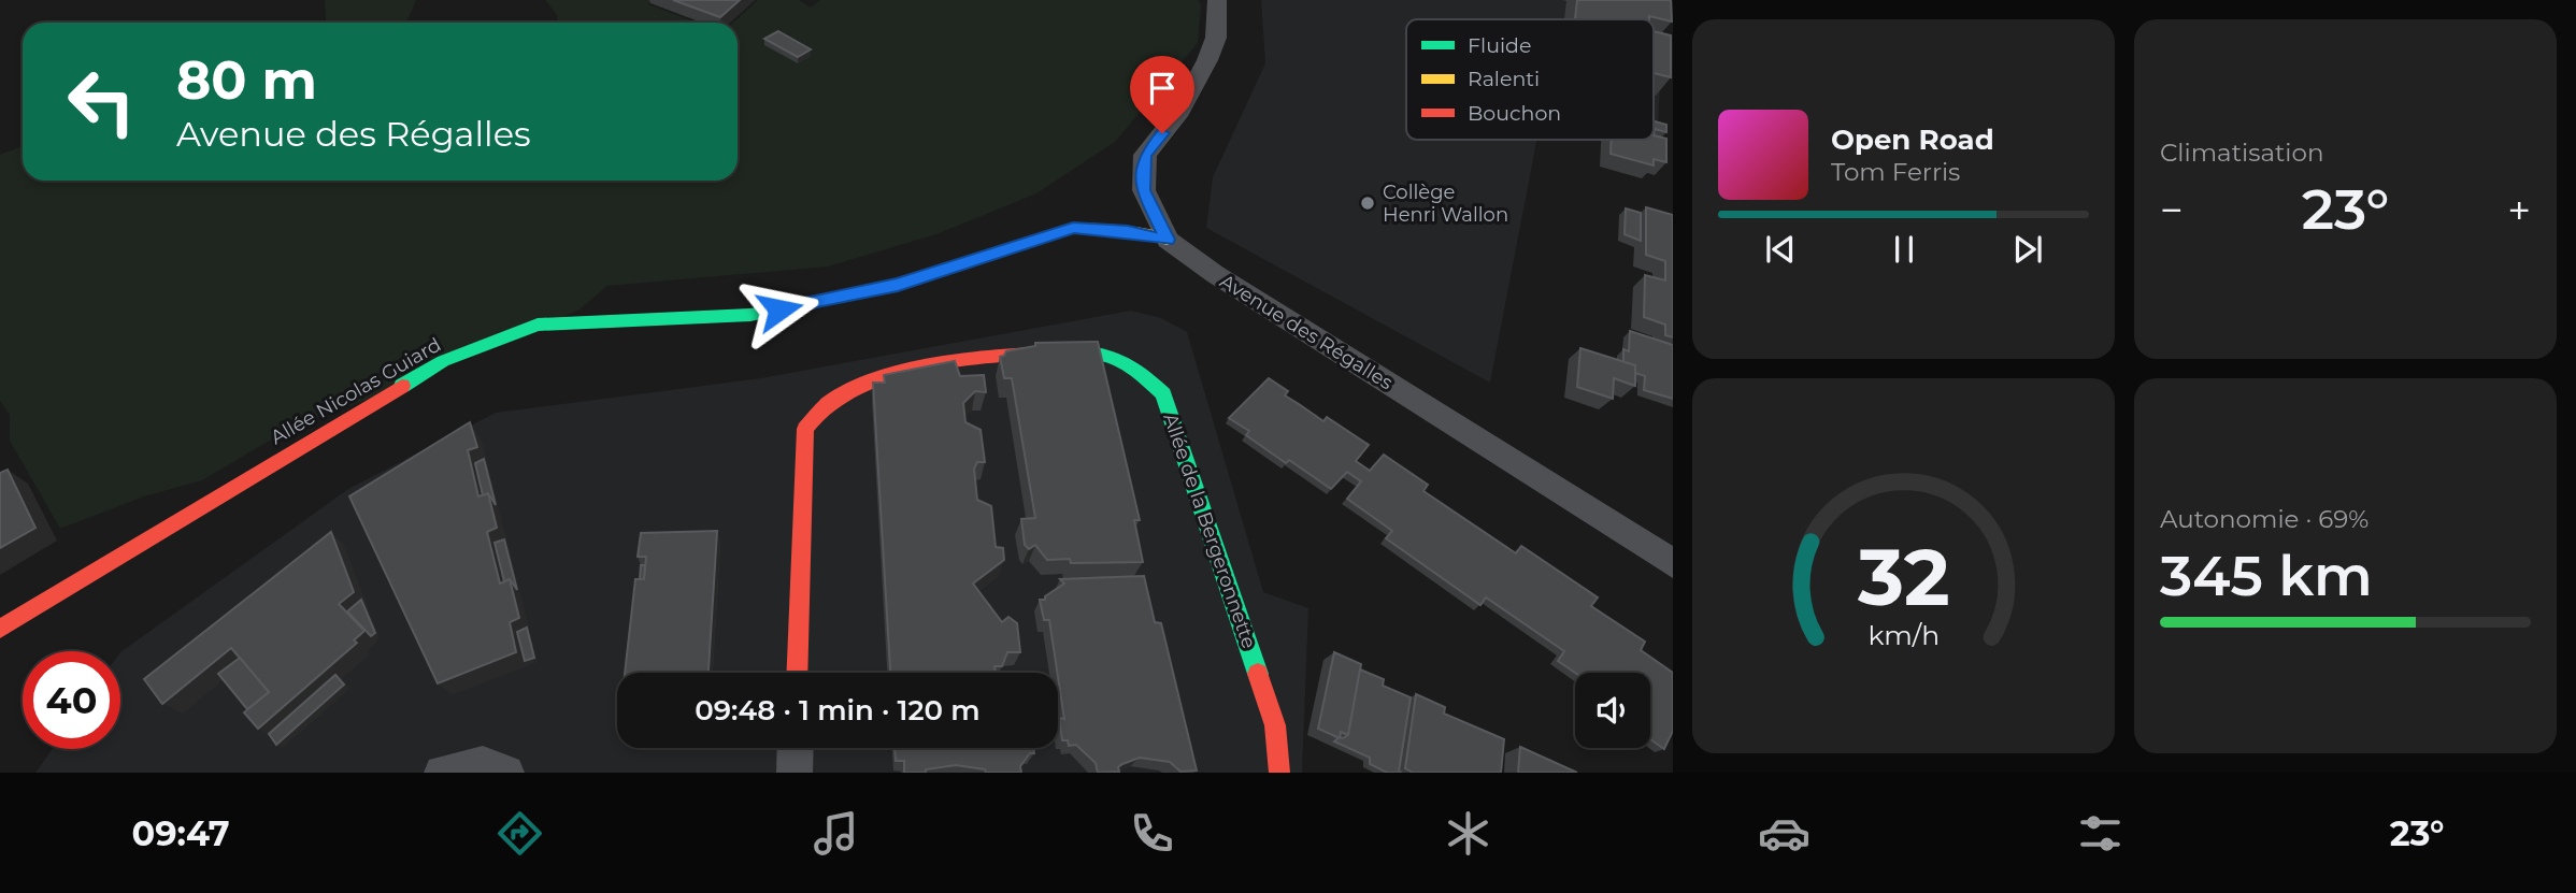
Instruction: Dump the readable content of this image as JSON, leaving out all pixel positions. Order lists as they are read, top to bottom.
{
  "streets": {
    "street": ["Avenue des Régalles", "Allée Nicolas Guiard", "Allée de la Bergeronnette"]
  },
  "crossings": [
    ["Avenue des Régalles", "Allée Nicolas Guiard"]
  ],
  "places": ["Collège Henri Wallon"],
  "legend": ["Fluide", "Ralenti", "Bouchon"],
  "page": {
    "tile": [
      "Climatisation",
      ["Autonomie · 69%", "345 km"]
    ],
    "turn": ["80 m", "Avenue des Régalles"],
    "song": ["Open Road", "Tom Ferris"],
    "heat": ["−", "23°", "+"],
    "limit": "40",
    "trip": "09:48 · 1 min · 120 m",
    "tabs": ["09:47", "23°"],
    "gauge": ["32", "km/h"]
  }
}
